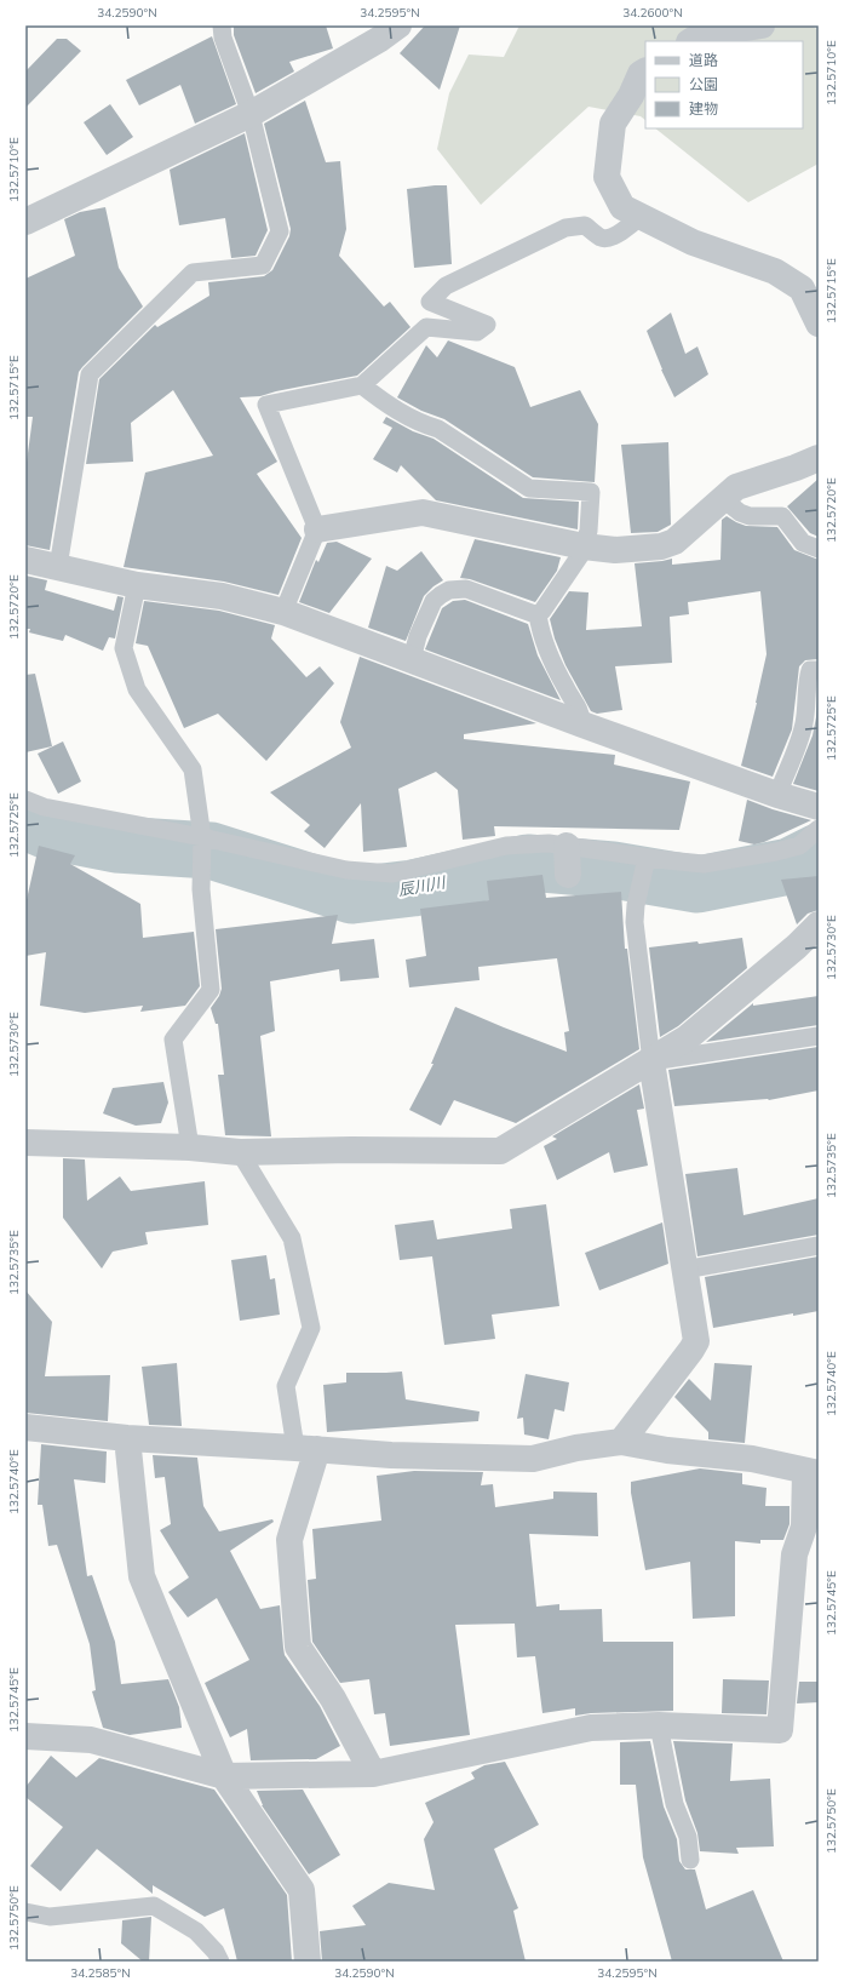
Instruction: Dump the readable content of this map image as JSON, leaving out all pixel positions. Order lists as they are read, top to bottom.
{
  "water": ["辰川川"],
  "legend": ["道路", "公園", "建物"],
  "coordinates": [
    "34.2590°N",
    "34.2595°N",
    "34.2600°N",
    "132.5710°E",
    "132.5715°E",
    "132.5720°E",
    "132.5725°E",
    "132.5730°E",
    "132.5735°E",
    "132.5740°E",
    "132.5745°E",
    "132.5750°E",
    "34.2585°N"
  ]
}
